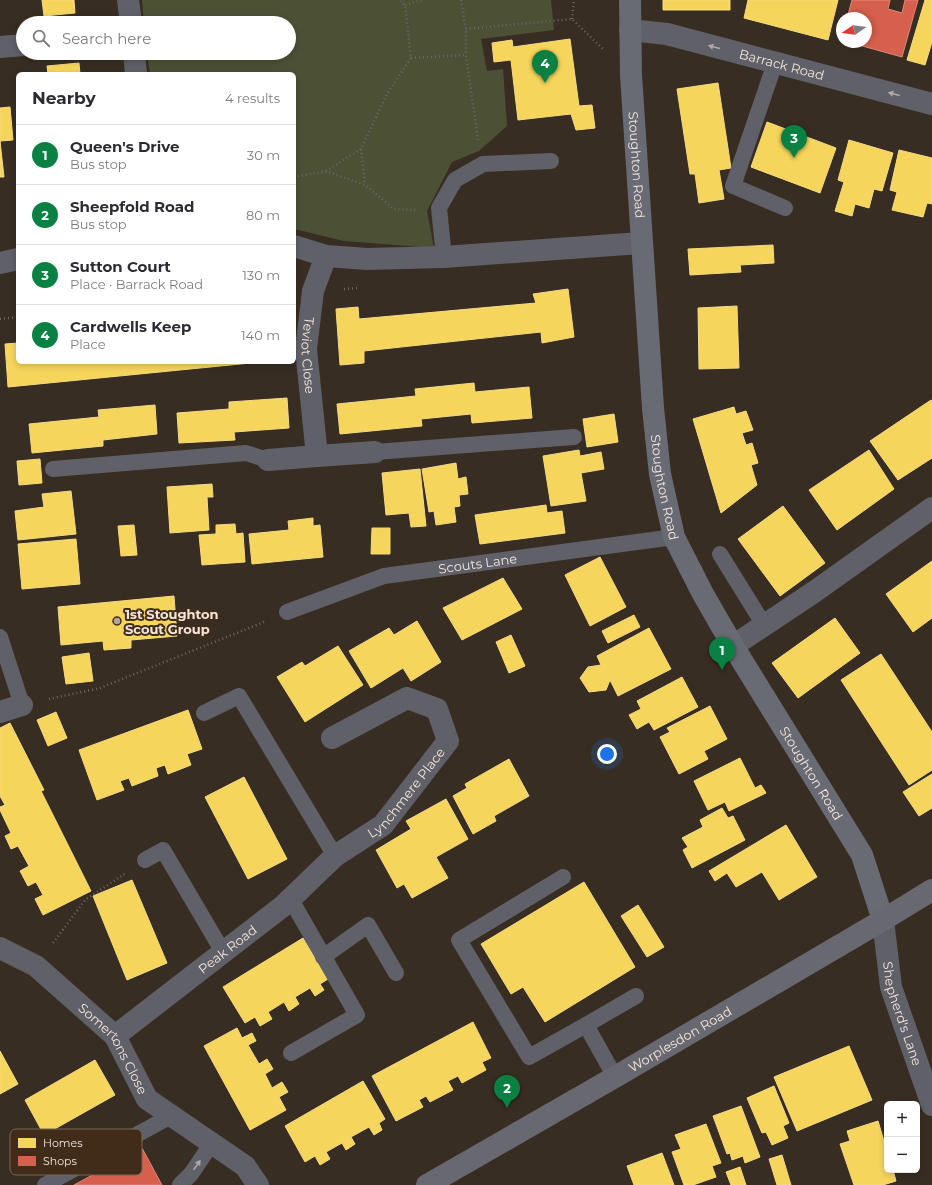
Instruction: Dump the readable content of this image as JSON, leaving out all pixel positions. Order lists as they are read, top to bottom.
{
  "streets": {
    "main road": ["Worplesdon Road"],
    "street": [
      "Barrack Road",
      "Stoughton Road",
      "Teviot Close",
      "Lynchmere Place",
      "Peak Road",
      "Shepherd's Lane",
      "Somertons Close"
    ],
    "lane": ["Scouts Lane"]
  },
  "crossings": [
    ["Barrack Road", "Stoughton Road"],
    ["Stoughton Road", "Scouts Lane"],
    ["Stoughton Road", "Shepherd's Lane"],
    ["Stoughton Road", "Worplesdon Road"],
    ["Lynchmere Place", "Peak Road"],
    ["Peak Road", "Somertons Close"],
    ["Shepherd's Lane", "Worplesdon Road"]
  ],
  "one_way": ["Barrack Road"],
  "places": ["1st Stoughton Scout Group"],
  "legend": ["Homes", "Shops"],
  "north": "left",
  "page": {
    "search": "Search here",
    "pins": [
      "4",
      "3",
      "1",
      "2"
    ],
    "heading": ["Nearby", "4 results"],
    "list": [
      {
        "mark": "1",
        "name": "Queen's Drive",
        "note": "Bus stop",
        "value": "30 m"
      },
      {
        "mark": "2",
        "name": "Sheepfold Road",
        "note": "Bus stop",
        "value": "80 m"
      },
      {
        "mark": "3",
        "name": "Sutton Court",
        "note": "Place · Barrack Road",
        "value": "130 m"
      },
      {
        "mark": "4",
        "name": "Cardwells Keep",
        "note": "Place",
        "value": "140 m"
      }
    ],
    "map_buttons": ["+", "−"]
  }
}
